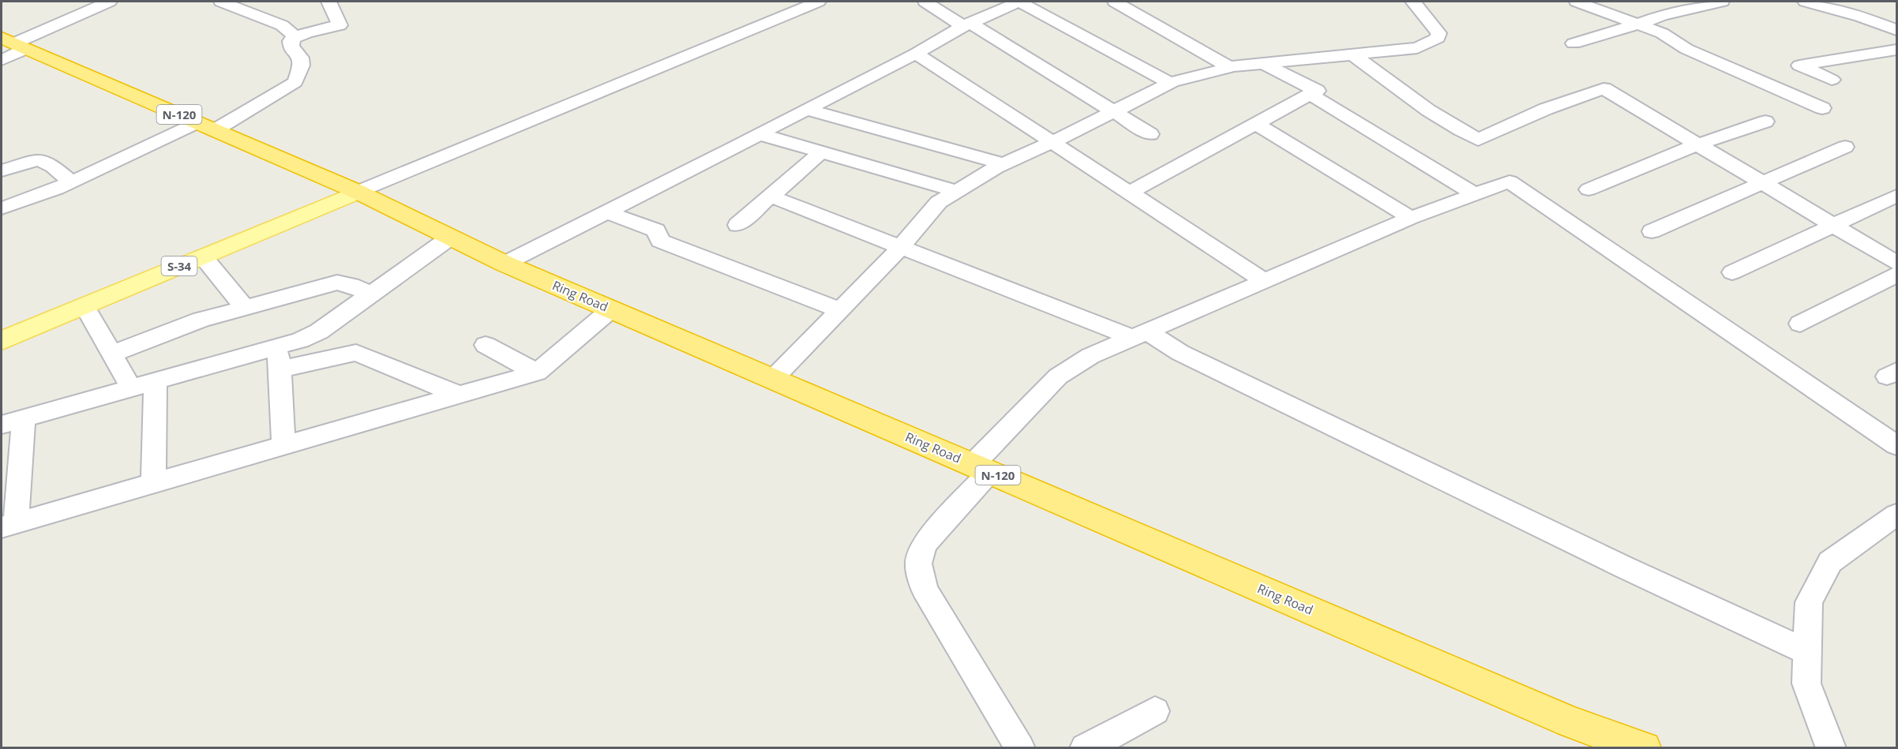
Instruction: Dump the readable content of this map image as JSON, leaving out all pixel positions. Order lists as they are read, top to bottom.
{
  "streets": {
    "highway": ["N-120", "Ring Road"],
    "main road": ["S-34"]
  },
  "crossings": [
    ["N-120", "S-34"],
    ["N-120", "Ring Road"],
    ["S-34", "Ring Road"]
  ]
}
